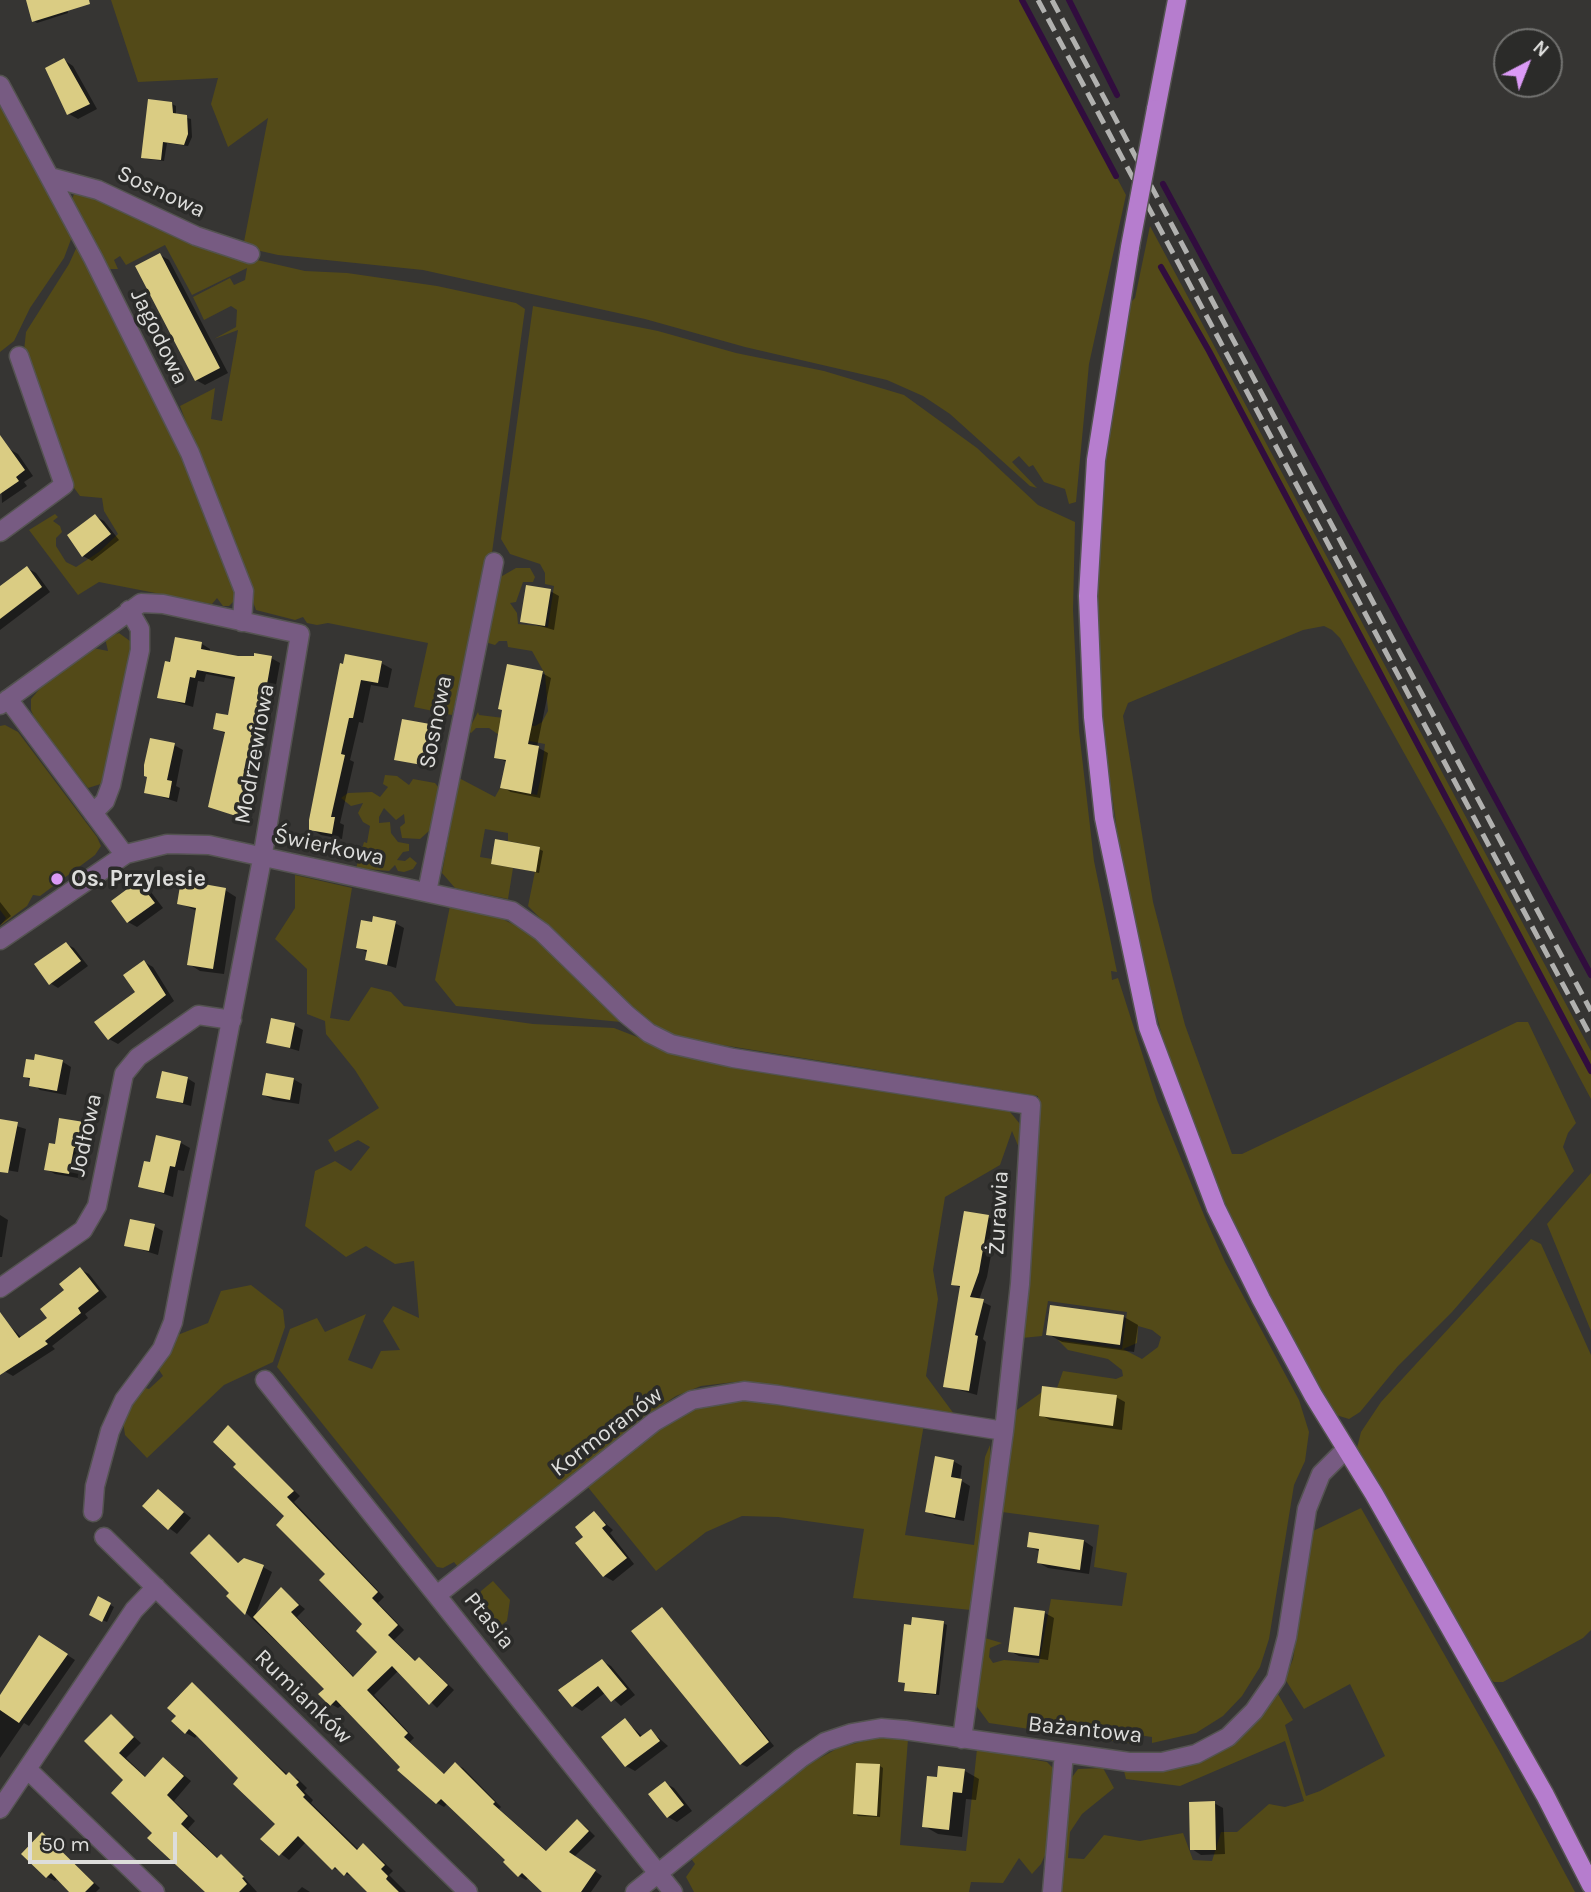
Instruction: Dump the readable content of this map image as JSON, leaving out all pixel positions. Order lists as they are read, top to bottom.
{
  "streets": {
    "street": [
      "Sosnowa",
      "Jagodowa",
      "Modrzewiowa",
      "Świerkowa",
      "Jodłowa",
      "Żurawia",
      "Kormoranów",
      "Ptasia",
      "Rumianków",
      "Bażantowa"
    ]
  },
  "crossings": [
    ["Sosnowa", "Jagodowa"],
    ["Sosnowa", "Świerkowa"],
    ["Jagodowa", "Modrzewiowa"],
    ["Modrzewiowa", "Świerkowa"],
    ["Modrzewiowa", "Jodłowa"],
    ["Świerkowa", "Żurawia"],
    ["Żurawia", "Kormoranów"],
    ["Żurawia", "Bażantowa"],
    ["Kormoranów", "Ptasia"],
    ["Ptasia", "Bażantowa"]
  ],
  "places": ["Os. Przylesie"],
  "scale_bar": "50 m",
  "north": "top right"
}
